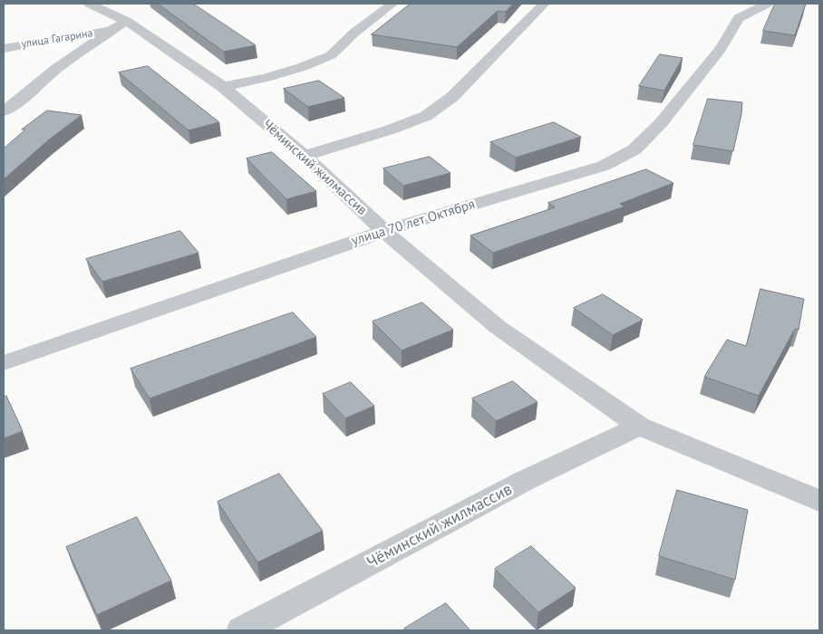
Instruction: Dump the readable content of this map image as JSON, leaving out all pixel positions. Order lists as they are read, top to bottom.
{
  "streets": {
    "street": ["улица Гагарина", "Чёминский жилмассив", "улица 70 лет Октября"]
  },
  "crossings": [
    ["улица Гагарина", "Чёминский жилмассив"],
    ["Чёминский жилмассив", "улица 70 лет Октября"]
  ]
}
